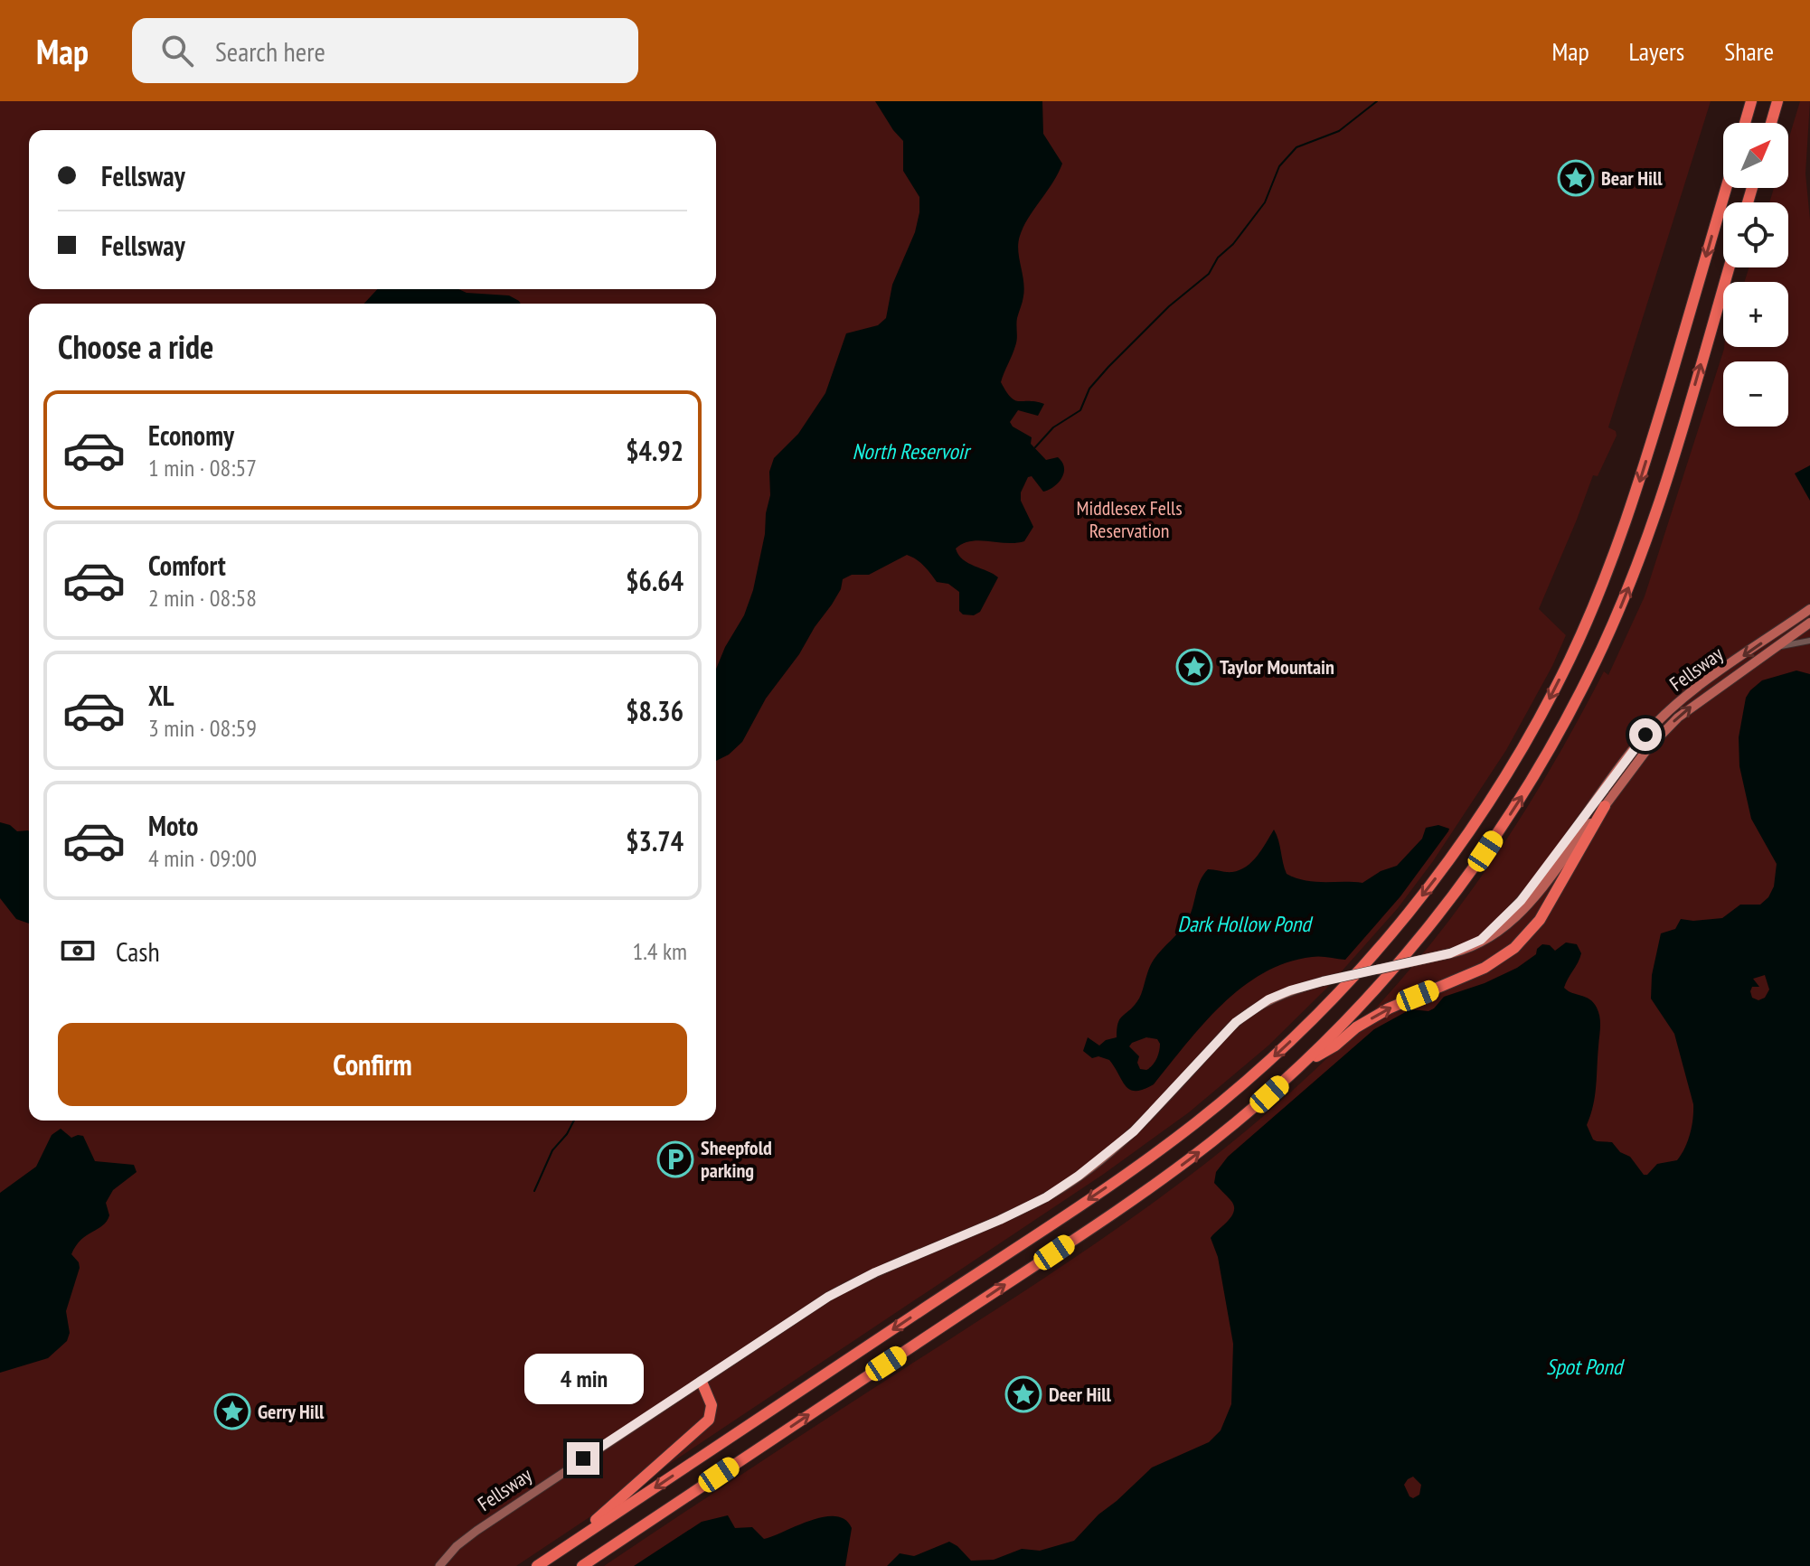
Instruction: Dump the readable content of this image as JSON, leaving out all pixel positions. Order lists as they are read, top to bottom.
{
  "streets": {
    "main road": ["Fellsway"]
  },
  "water": ["North Reservoir", "Dark Hollow Pond", "Spot Pond"],
  "parks": ["Middlesex Fells Reservation"],
  "places": {
    "place": [
      "Bear Hill",
      "Taylor Mountain",
      "Deer Hill",
      "Gerry Hill"
    ],
    "parking": ["Sheepfold parking"]
  },
  "north": "top right",
  "page": {
    "header": "Map",
    "search": "Search here",
    "nav": ["Map", "Layers", "Share"],
    "map_buttons": ["+", "−"],
    "banner": ["Fellsway", "Fellsway"],
    "heading": "Choose a ride",
    "list": [
      {
        "name": "Economy",
        "note": "1 min · 08:57",
        "value": "$4.92"
      },
      {
        "name": "Comfort",
        "note": "2 min · 08:58",
        "value": "$6.64"
      },
      {
        "name": "XL",
        "note": "3 min · 08:59",
        "value": "$8.36"
      },
      {
        "name": "Moto",
        "note": "4 min · 09:00",
        "value": "$3.74"
      }
    ],
    "pay": ["Cash", "1.4 km"],
    "buttons": "Confirm",
    "bubble": "4 min"
  }
}
